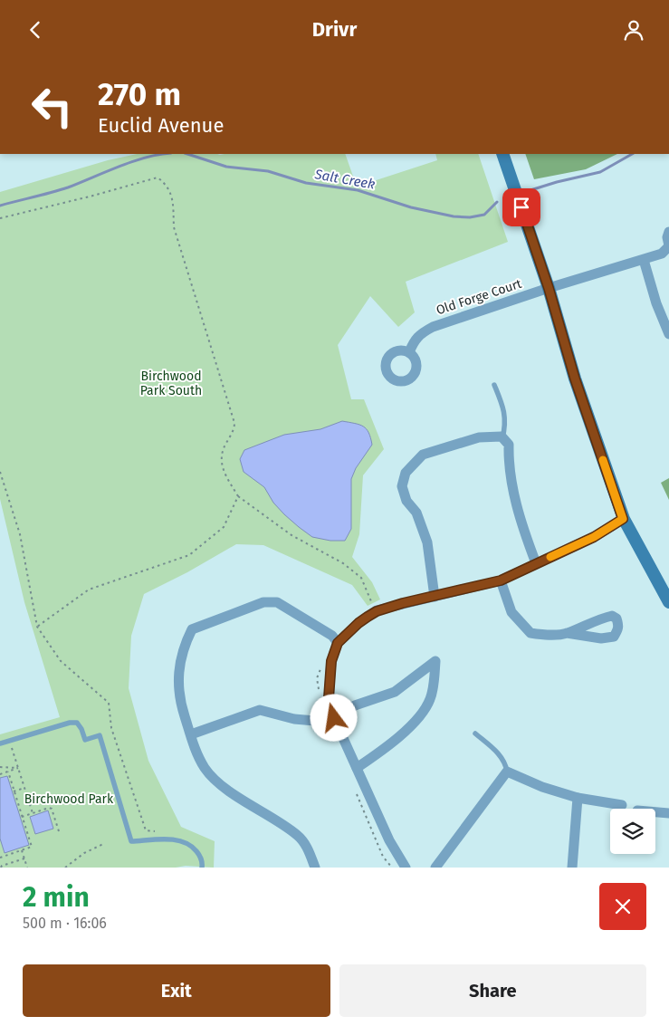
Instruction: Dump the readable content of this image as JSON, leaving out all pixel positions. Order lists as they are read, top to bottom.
{
  "streets": {
    "street": ["Old Forge Court"]
  },
  "water": ["Salt Creek"],
  "parks": ["Birchwood Park South", "Birchwood Park"],
  "page": {
    "header": "Drivr",
    "turn": ["270 m", "Euclid Avenue"],
    "heading": ["2 min", "500 m · 16:06"],
    "buttons": ["Exit", "Share"]
  }
}
